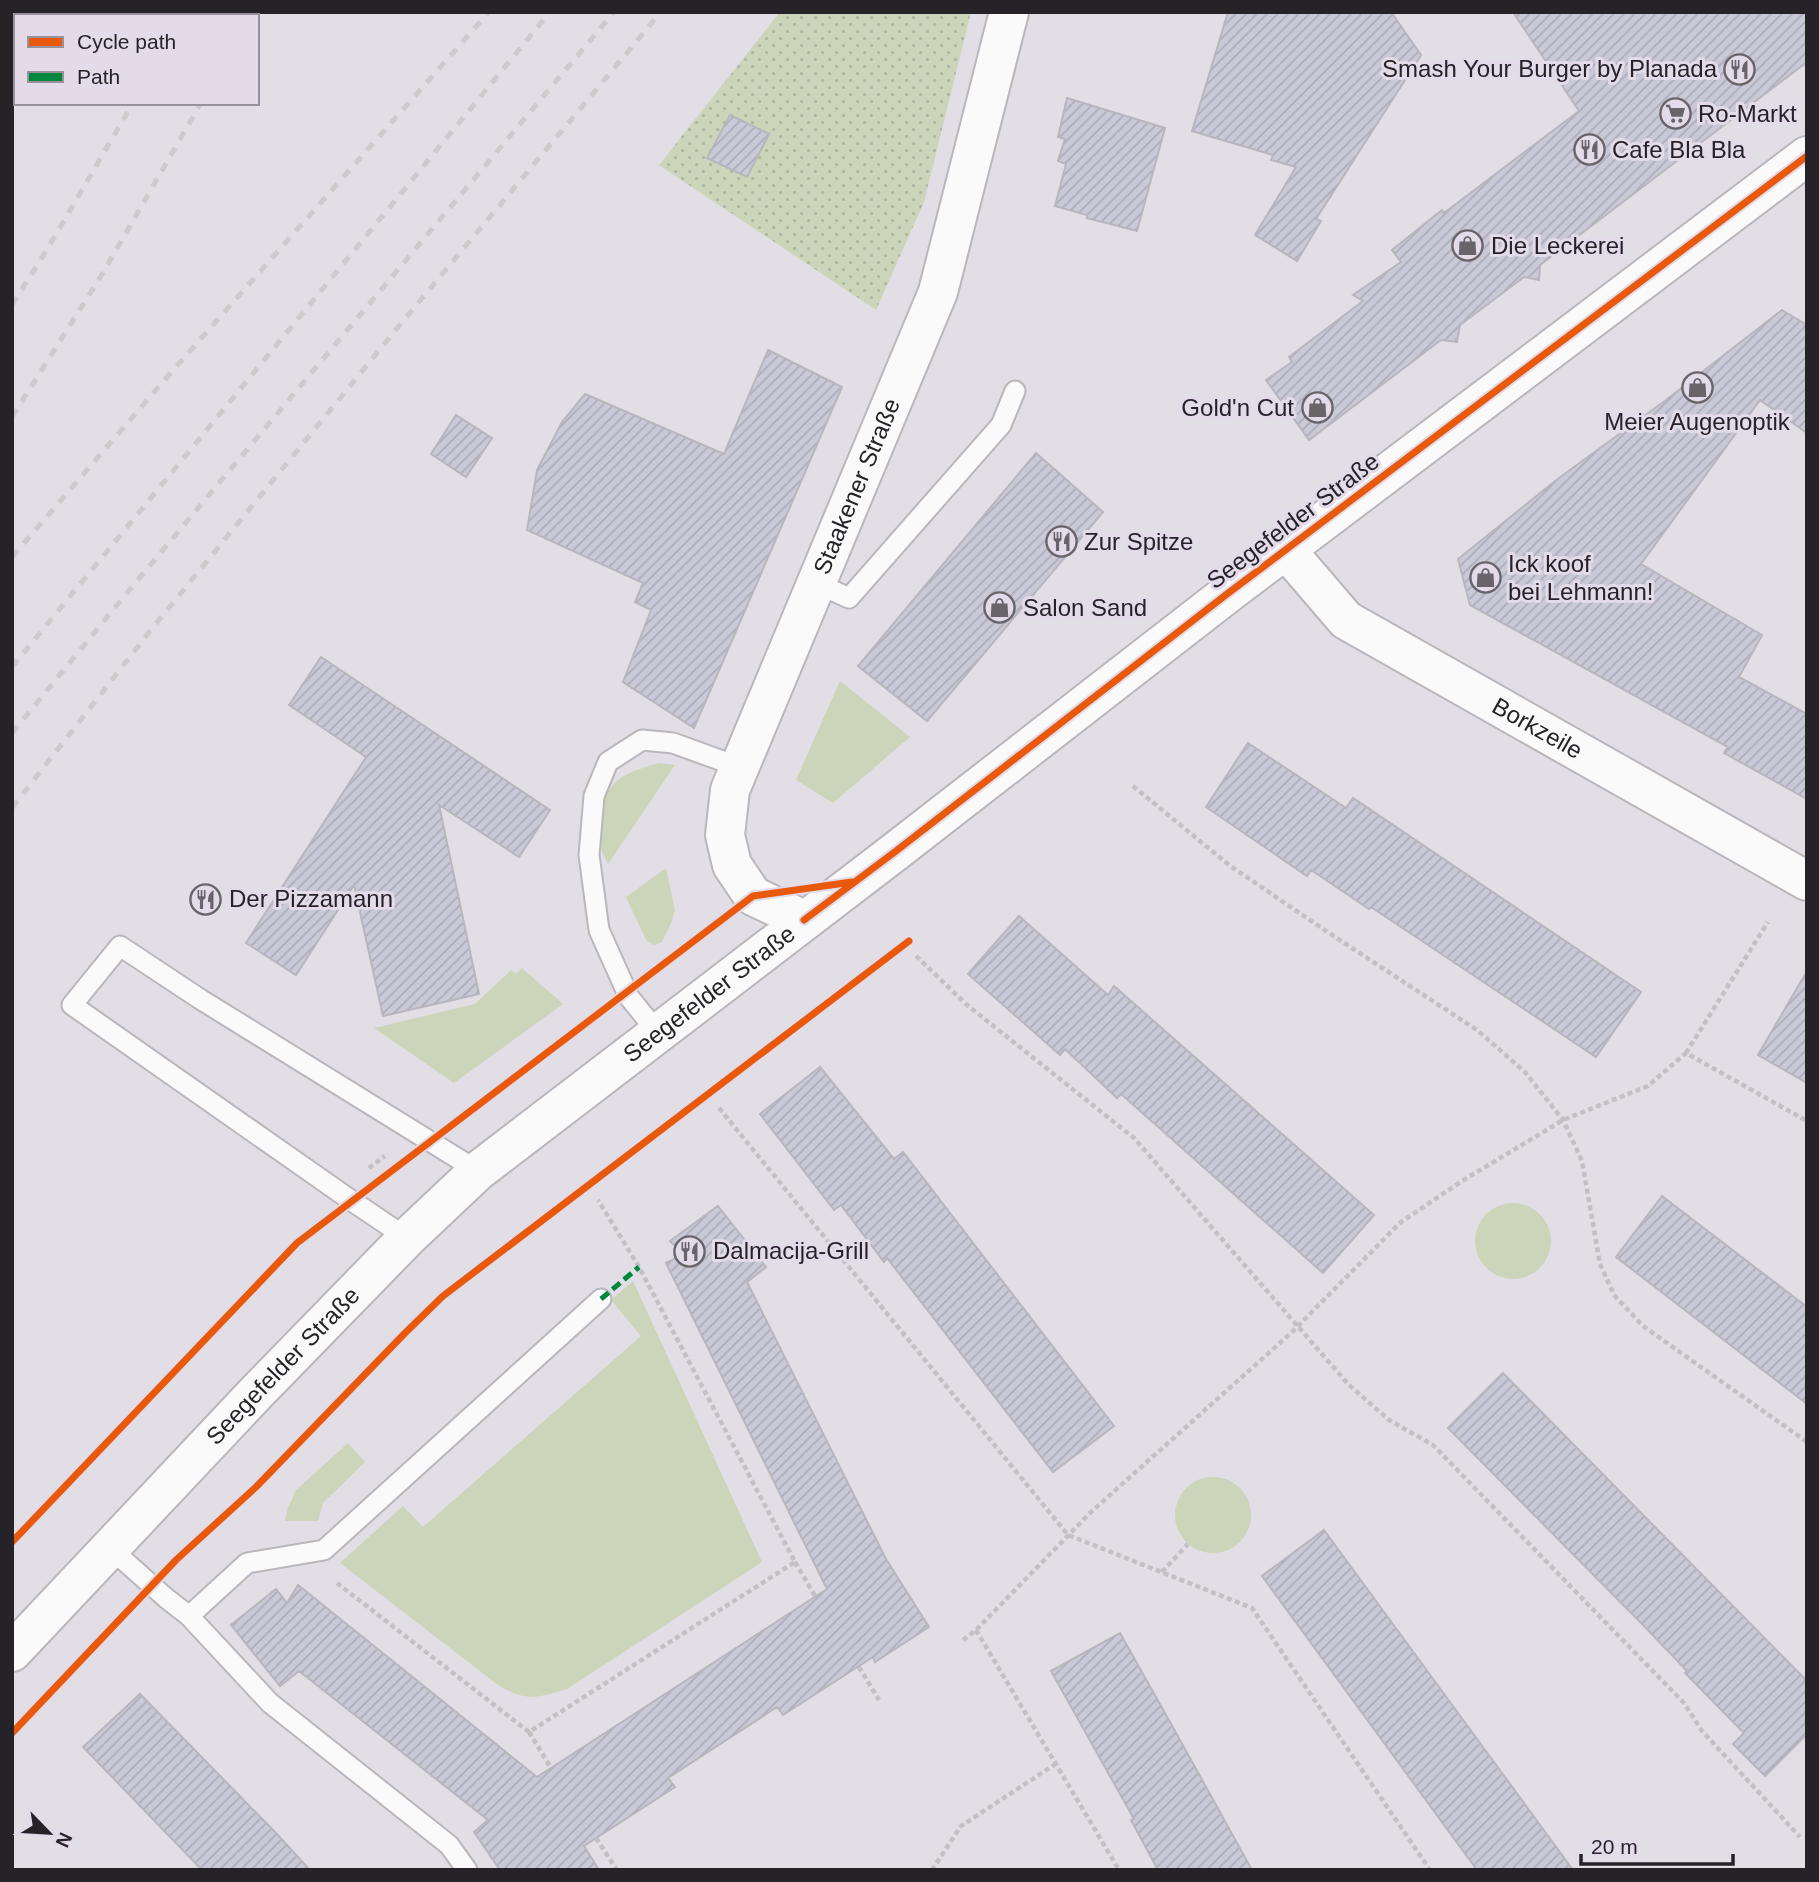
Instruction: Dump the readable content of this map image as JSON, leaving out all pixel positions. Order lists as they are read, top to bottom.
{
  "streets": {
    "street": ["Staakener Straße", "Seegefelder Straße", "Borkzeile"]
  },
  "crossings": [
    ["Staakener Straße", "Seegefelder Straße"],
    ["Seegefelder Straße", "Borkzeile"]
  ],
  "places": {
    "restaurant": [
      "Smash Your Burger by Planada",
      "Cafe Bla Bla",
      "Zur Spitze",
      "Der Pizzamann",
      "Dalmacija-Grill"
    ],
    "supermarket": ["Ro-Markt"],
    "shop": [
      "Die Leckerei",
      "Meier Augenoptik",
      "Gold'n Cut",
      "Ick koof bei Lehmann!",
      "Salon Sand"
    ]
  },
  "legend": ["Cycle path", "Path"],
  "scale_bar": "20 m",
  "north": "bottom right"
}
